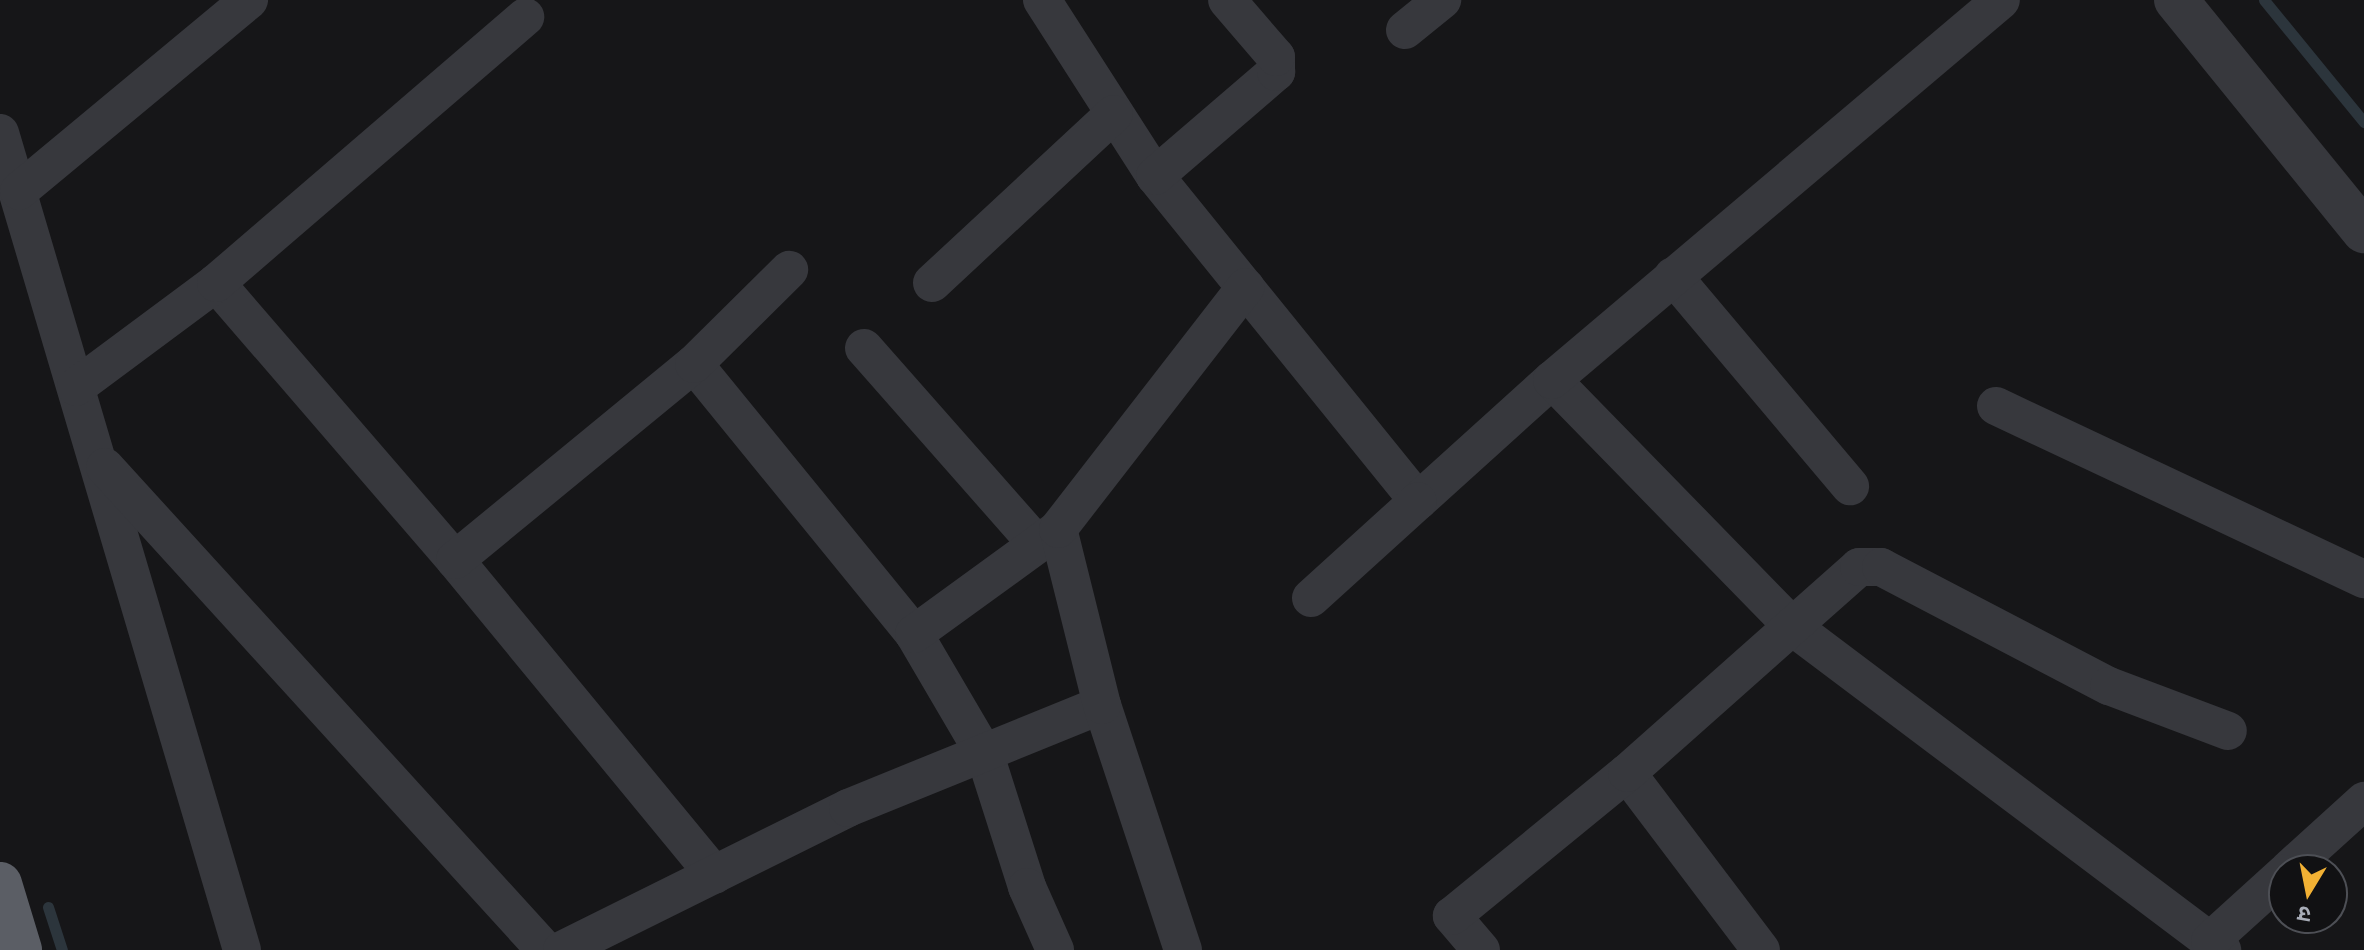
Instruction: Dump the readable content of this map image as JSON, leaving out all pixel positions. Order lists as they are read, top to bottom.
{
  "north": "bottom"
}
